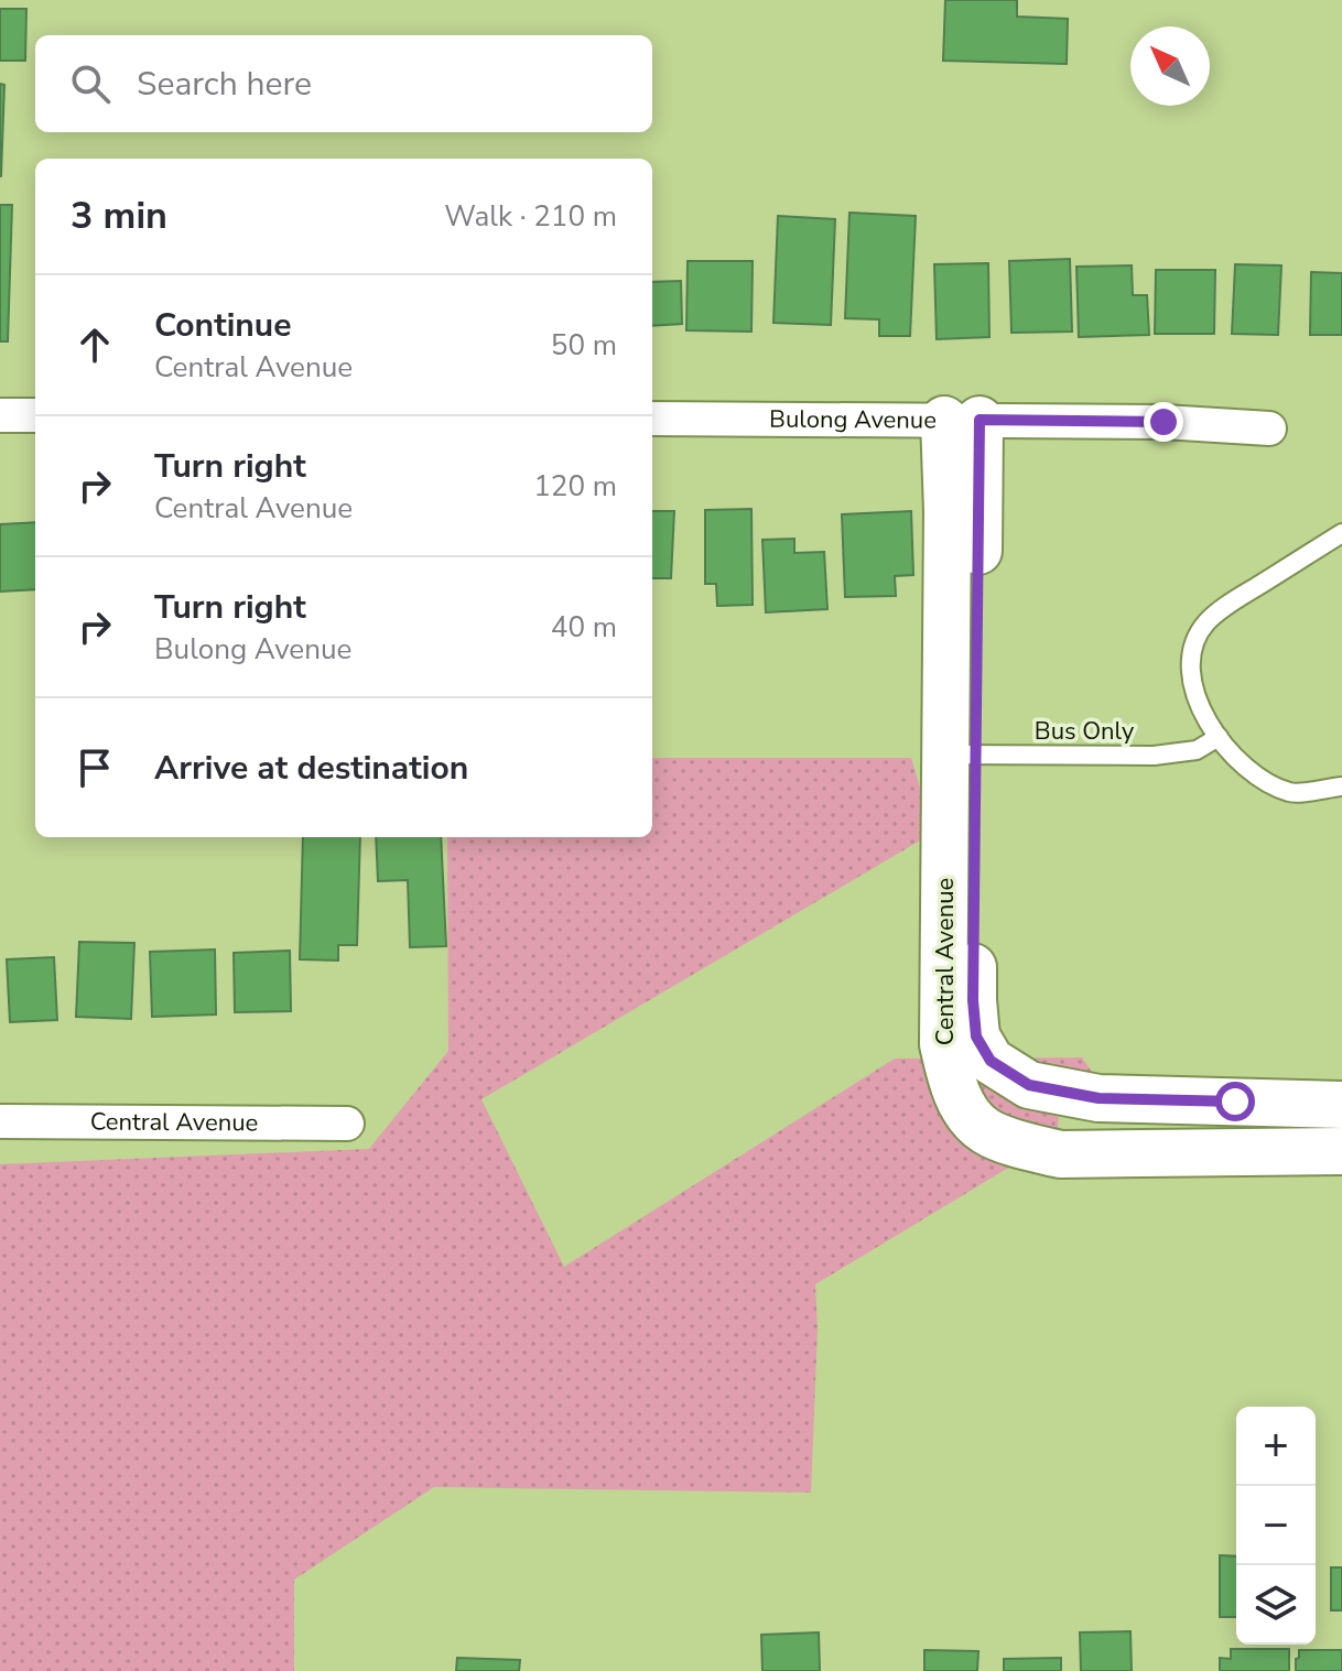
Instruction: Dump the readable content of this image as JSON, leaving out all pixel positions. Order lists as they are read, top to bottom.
{
  "streets": {
    "street": ["Bulong Avenue", "Central Avenue"],
    "lane": ["Bus Only"]
  },
  "crossings": [
    ["Bulong Avenue", "Central Avenue"],
    ["Bus Only", "Central Avenue"]
  ],
  "north": "top left",
  "page": {
    "search": "Search here",
    "heading": ["3 min", "Walk · 210 m"],
    "list": [
      ["Continue", "Central Avenue", "50 m"],
      ["Turn right", "Central Avenue", "120 m"],
      ["Turn right", "Bulong Avenue", "40 m"],
      "Arrive at destination"
    ],
    "map_buttons": ["+", "−"]
  }
}
